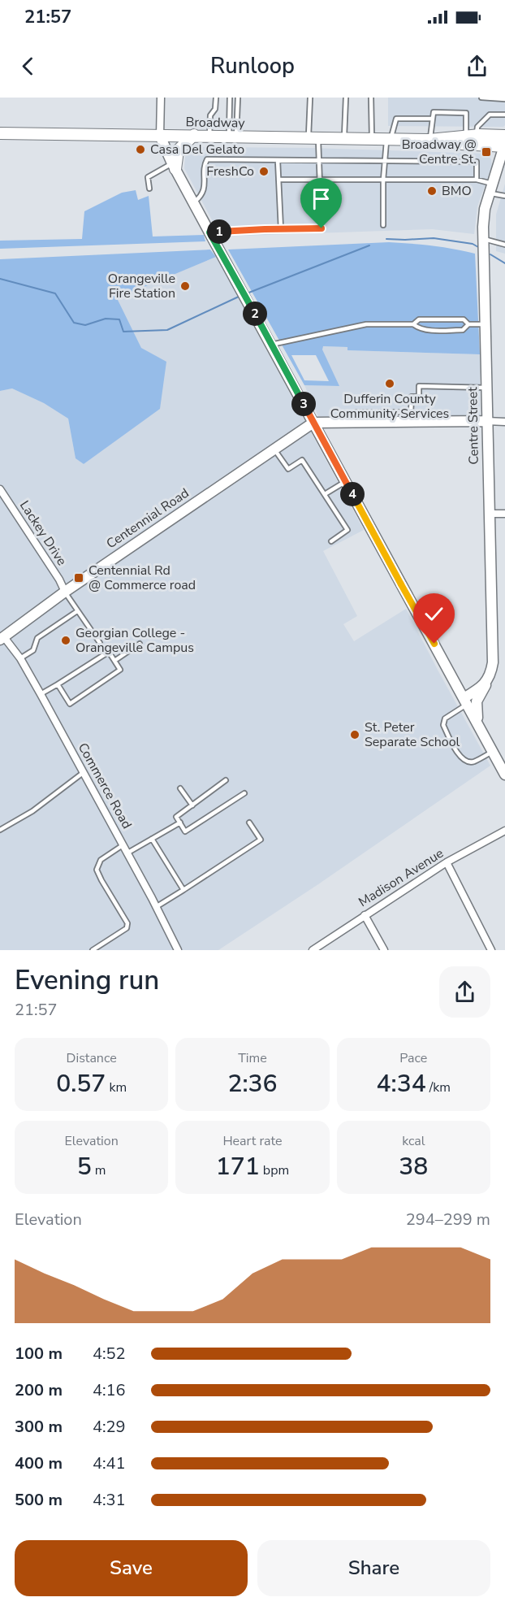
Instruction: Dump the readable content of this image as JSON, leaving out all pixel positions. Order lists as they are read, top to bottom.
{
  "streets": {
    "main road": ["Broadway"],
    "street": [
      "Centre Street",
      "Centennial Road",
      "Lackey Drive",
      "Commerce Road",
      "Madison Avenue"
    ]
  },
  "crossings": [
    ["Broadway", "Centre Street"],
    ["Centennial Road", "Lackey Drive"],
    ["Centennial Road", "Commerce Road"]
  ],
  "places": {
    "other": [
      "Casa Del Gelato",
      "FreshCo",
      "BMO",
      "Orangeville Fire Station",
      "Dufferin County Community Services",
      "Georgian College - Orangeville Campus",
      "St. Peter Separate School"
    ],
    "transit": ["Broadway @ Centre St.", "Centennial Rd @ Commerce road"]
  },
  "page": {
    "status": "21:57",
    "header": "Runloop",
    "pins": [
      "1",
      "2",
      "3",
      "4"
    ],
    "heading": ["Evening run", "21:57"],
    "stats": [
      ["Distance", "0.57 km"],
      ["Time", "2:36"],
      ["Pace", "4:34 /km"],
      ["Elevation", "5 m"],
      ["Heart rate", "171 bpm"],
      ["kcal", "38"]
    ],
    "chart": ["Elevation", "294–299 m"],
    "list": [
      {
        "name": "100 m",
        "note": "4:52"
      },
      {
        "name": "200 m",
        "note": "4:16"
      },
      {
        "name": "300 m",
        "note": "4:29"
      },
      {
        "name": "400 m",
        "note": "4:41"
      },
      {
        "name": "500 m",
        "note": "4:31"
      }
    ],
    "buttons": ["Save", "Share"]
  }
}
